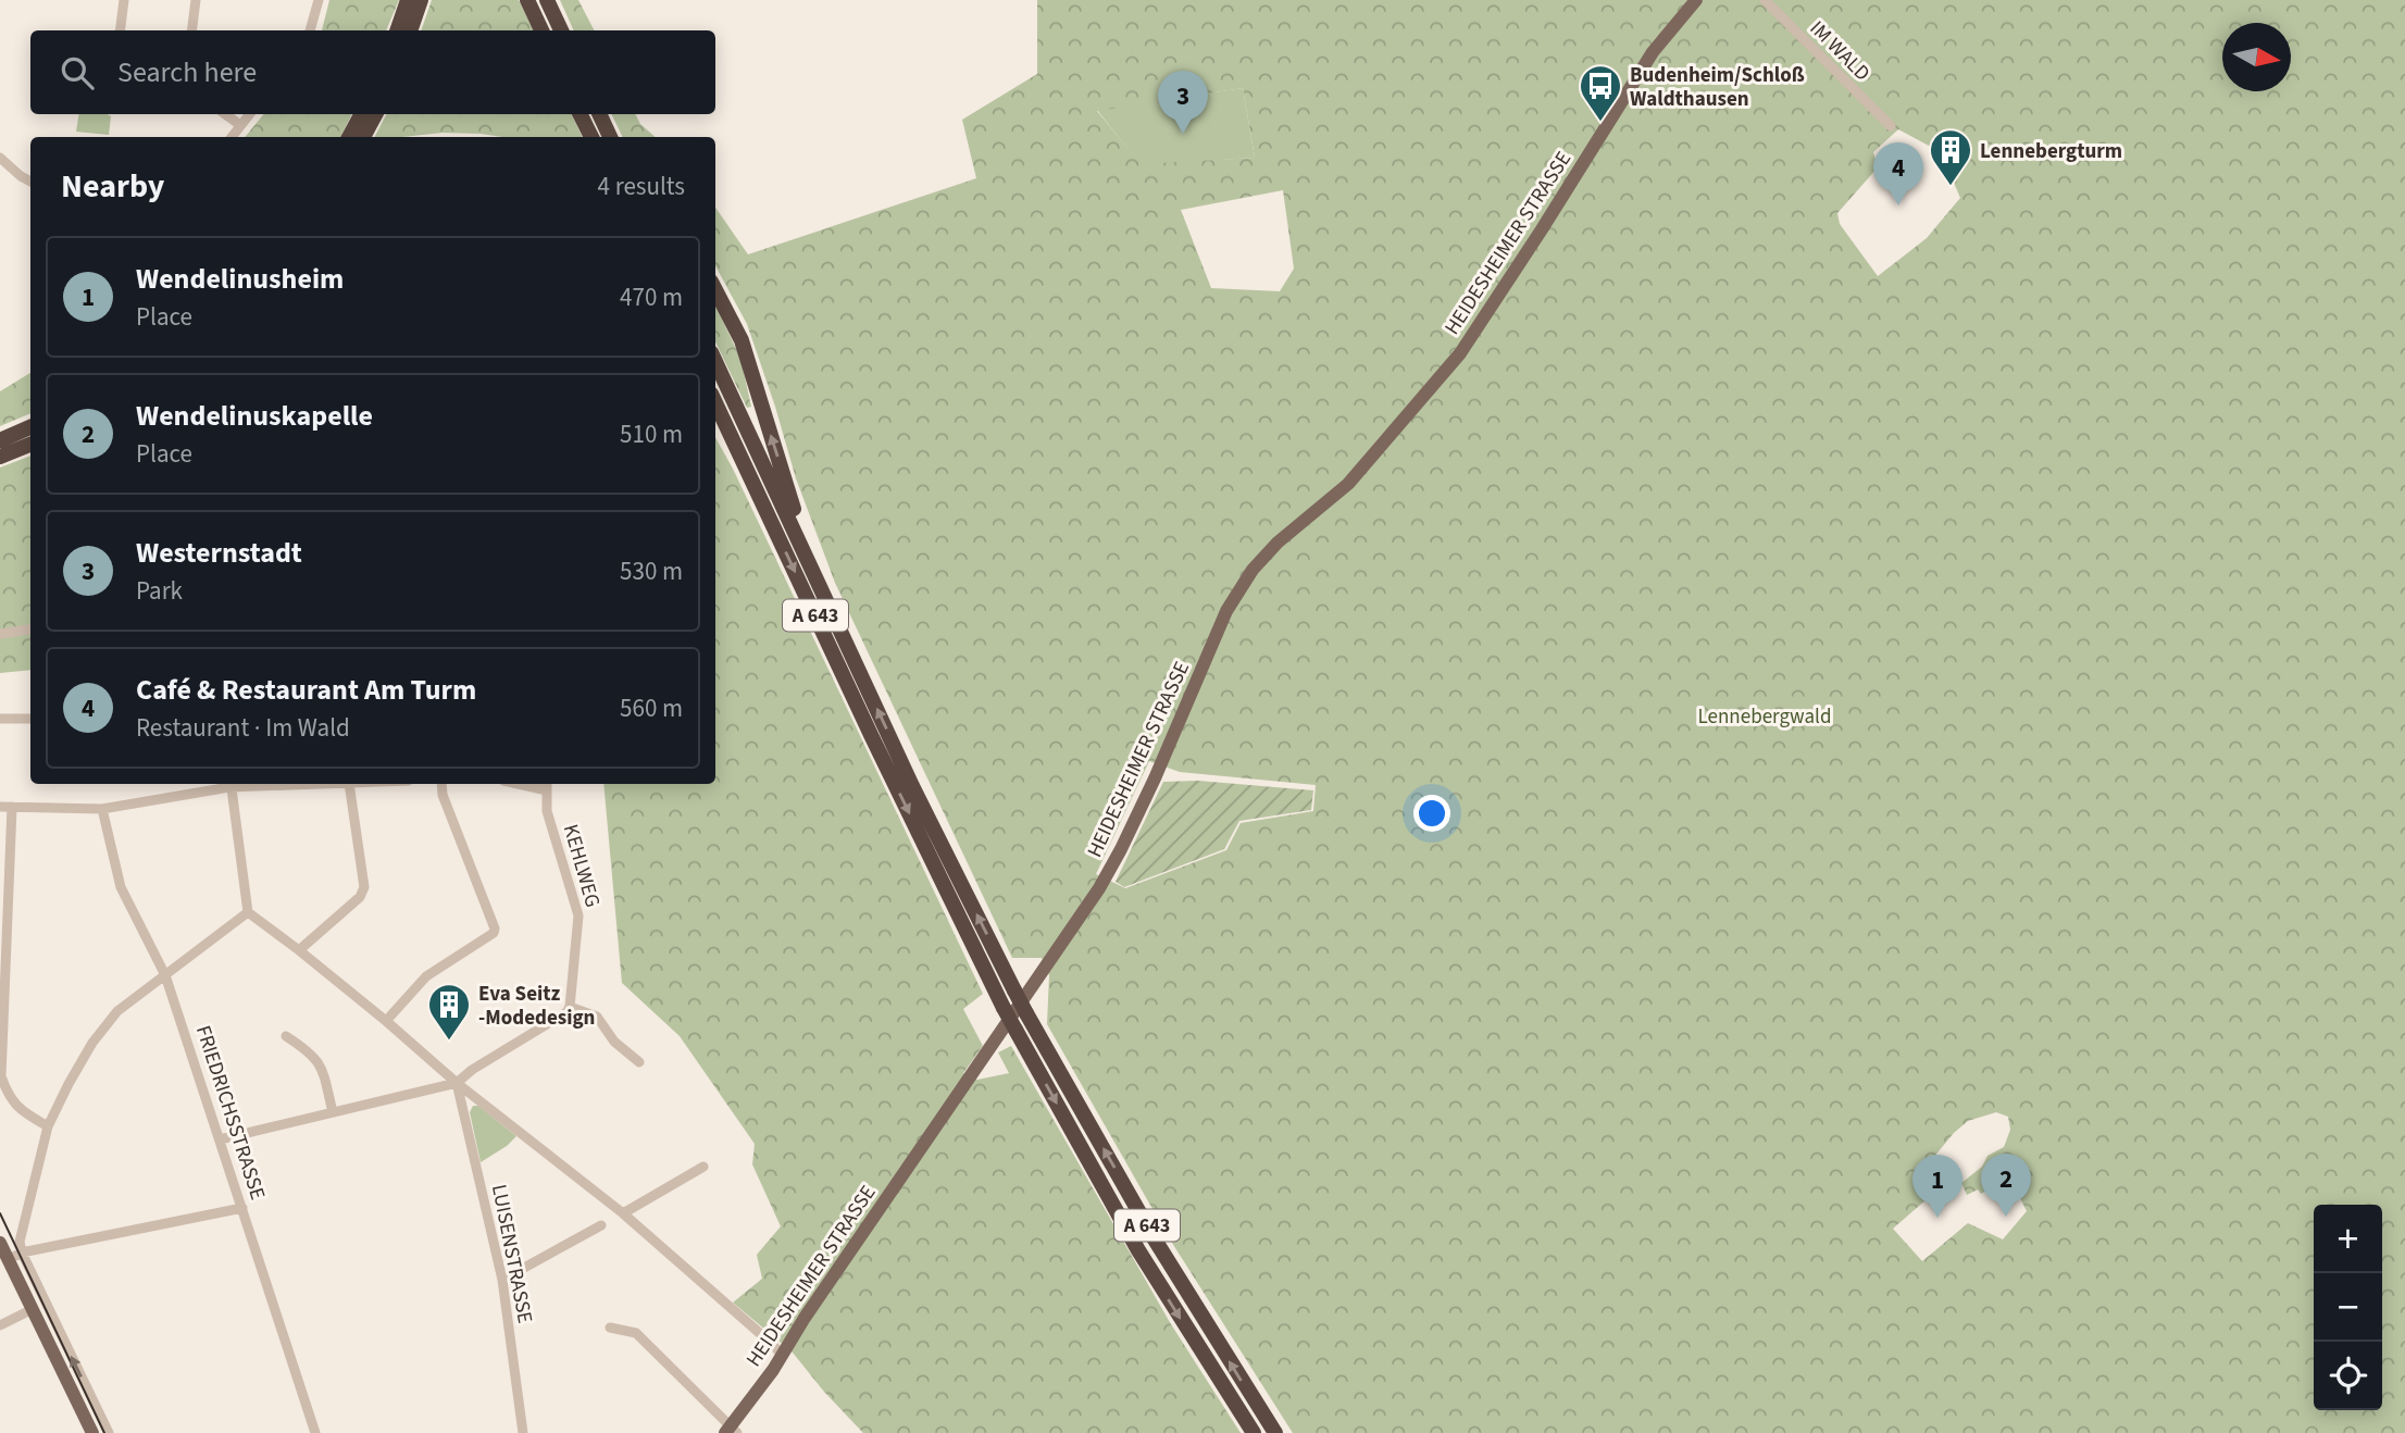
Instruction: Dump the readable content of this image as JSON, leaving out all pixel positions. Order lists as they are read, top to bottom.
{
  "streets": {
    "highway": ["A 643"],
    "main road": ["HEIDESHEIMER STRASSE"],
    "street": [
      "IM WALD",
      "KEHLWEG",
      "FRIEDRICHSSTRASSE",
      "LUISENSTRASSE"
    ]
  },
  "parks": ["Lennebergwald"],
  "places": {
    "bus stop": ["Budenheim/Schloß Waldthausen"],
    "building": ["Lennebergturm", "Eva Seitz -Modedesign"]
  },
  "north": "right",
  "page": {
    "search": "Search here",
    "pins": [
      "3",
      "4",
      "2",
      "1"
    ],
    "heading": ["Nearby", "4 results"],
    "list": [
      {
        "mark": "1",
        "name": "Wendelinusheim",
        "note": "Place",
        "value": "470 m"
      },
      {
        "mark": "2",
        "name": "Wendelinuskapelle",
        "note": "Place",
        "value": "510 m"
      },
      {
        "mark": "3",
        "name": "Westernstadt",
        "note": "Park",
        "value": "530 m"
      },
      {
        "mark": "4",
        "name": "Café & Restaurant Am Turm",
        "note": "Restaurant · Im Wald",
        "value": "560 m"
      }
    ],
    "map_buttons": ["+", "−"]
  }
}
